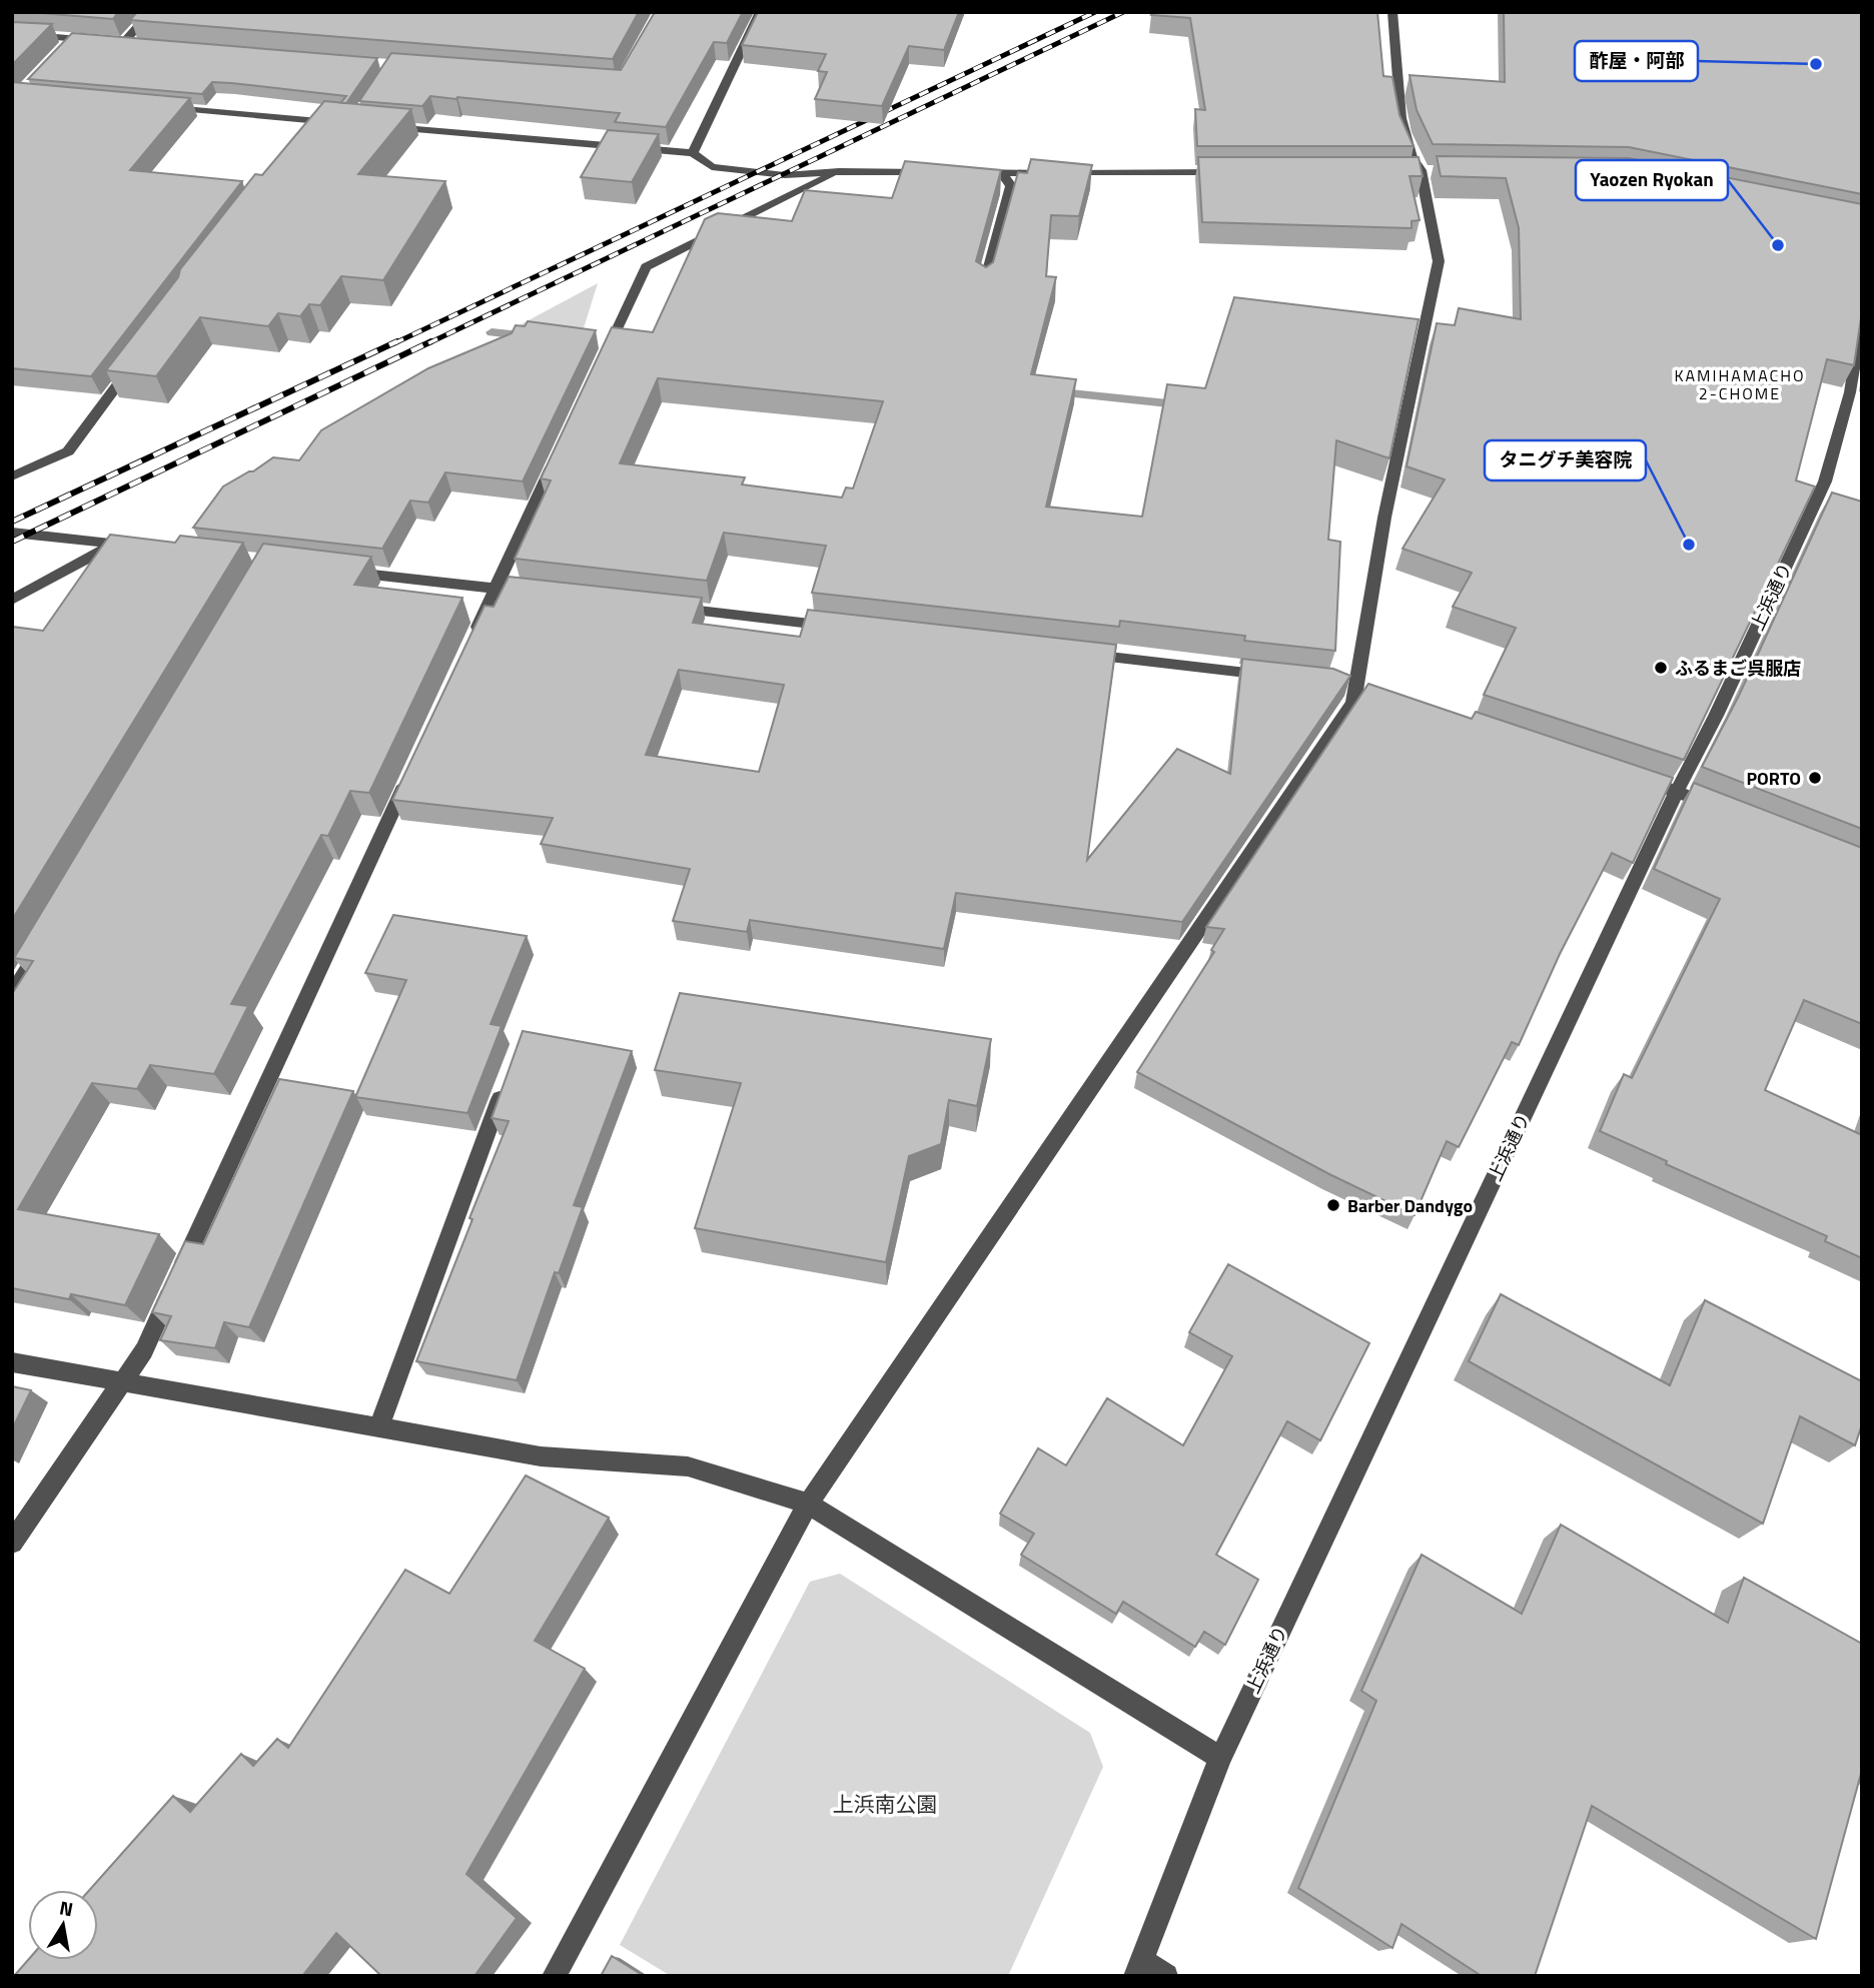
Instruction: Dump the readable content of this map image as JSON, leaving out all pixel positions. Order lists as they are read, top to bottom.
{
  "streets": {
    "street": ["上浜通り"]
  },
  "districts": ["KAMIHAMACHO 2-CHOME"],
  "parks": ["上浜南公園"],
  "places": [
    "酢屋・阿部",
    "Yaozen Ryokan",
    "タニグチ美容院",
    "ふるまご呉服店",
    "PORTO",
    "Barber Dandygo"
  ],
  "north": "top"
}
